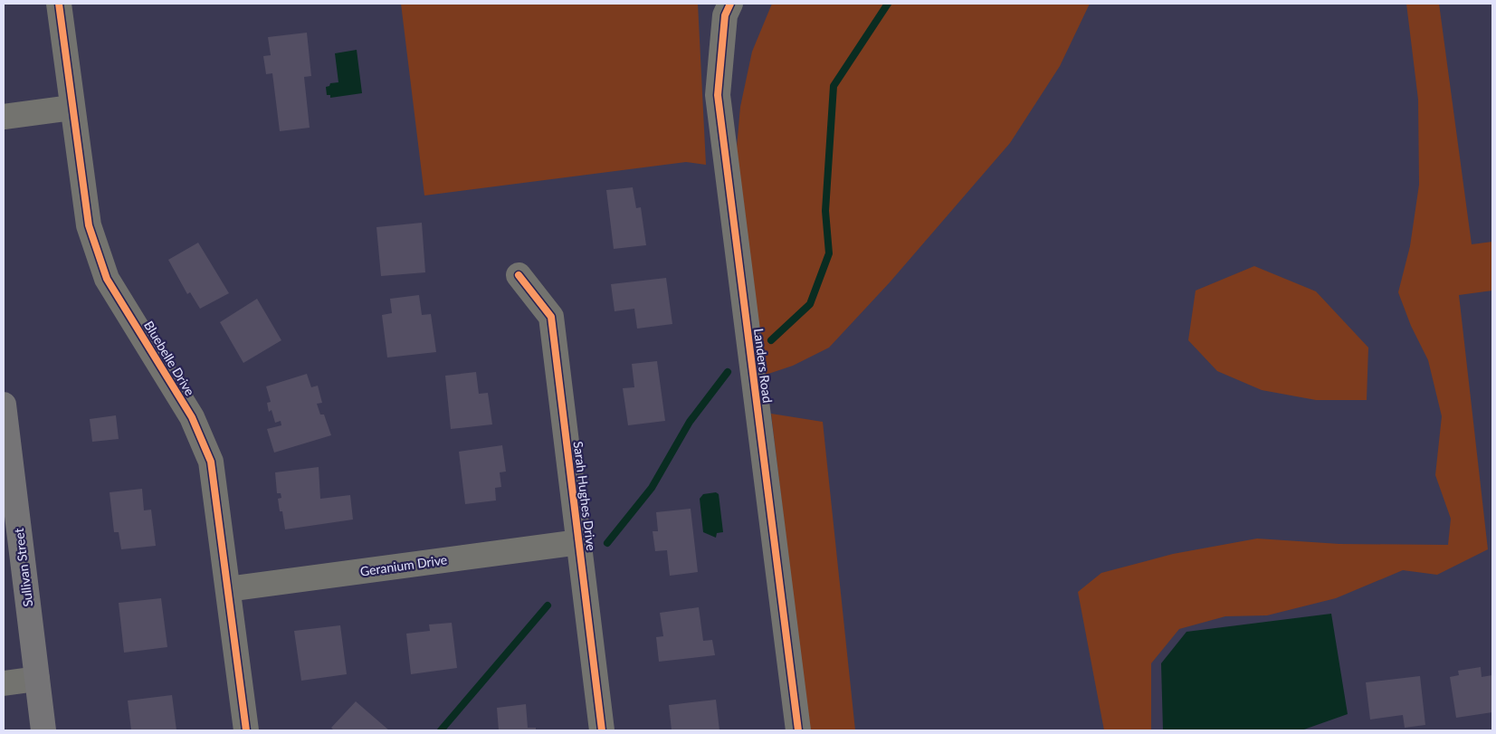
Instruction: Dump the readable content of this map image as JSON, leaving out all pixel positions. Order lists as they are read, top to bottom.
{
  "streets": {
    "main road": ["Sullivan Street"],
    "street": [
      "Bluebelle Drive",
      "Landers Road",
      "Sarah Hughes Drive",
      "Geranium Drive"
    ]
  },
  "crossings": [
    ["Bluebelle Drive", "Geranium Drive"],
    ["Sarah Hughes Drive", "Geranium Drive"]
  ]
}
